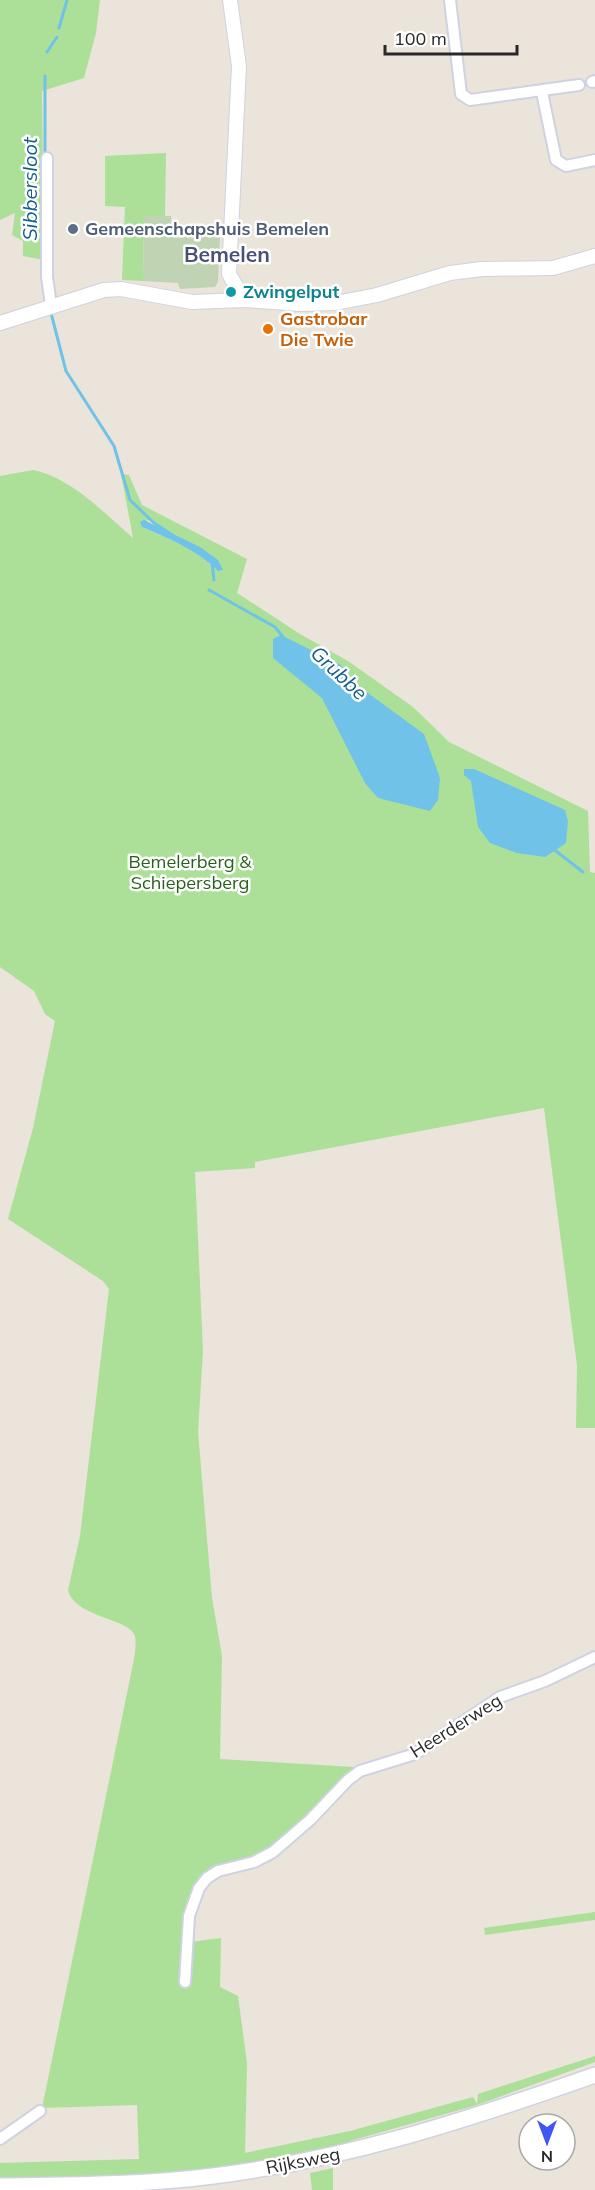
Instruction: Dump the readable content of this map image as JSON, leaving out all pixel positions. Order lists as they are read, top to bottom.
{
  "streets": {
    "main road": ["Rijksweg"],
    "street": ["Heerderweg"]
  },
  "districts": ["Bemelen"],
  "water": ["Sibbersloot", "Grubbe"],
  "parks": ["Bemelerberg & Schiepersberg"],
  "places": ["Gemeenschapshuis Bemelen", "Zwingelput", "Gastrobar Die Twie"],
  "scale_bar": "100 m",
  "north": "bottom"
}
